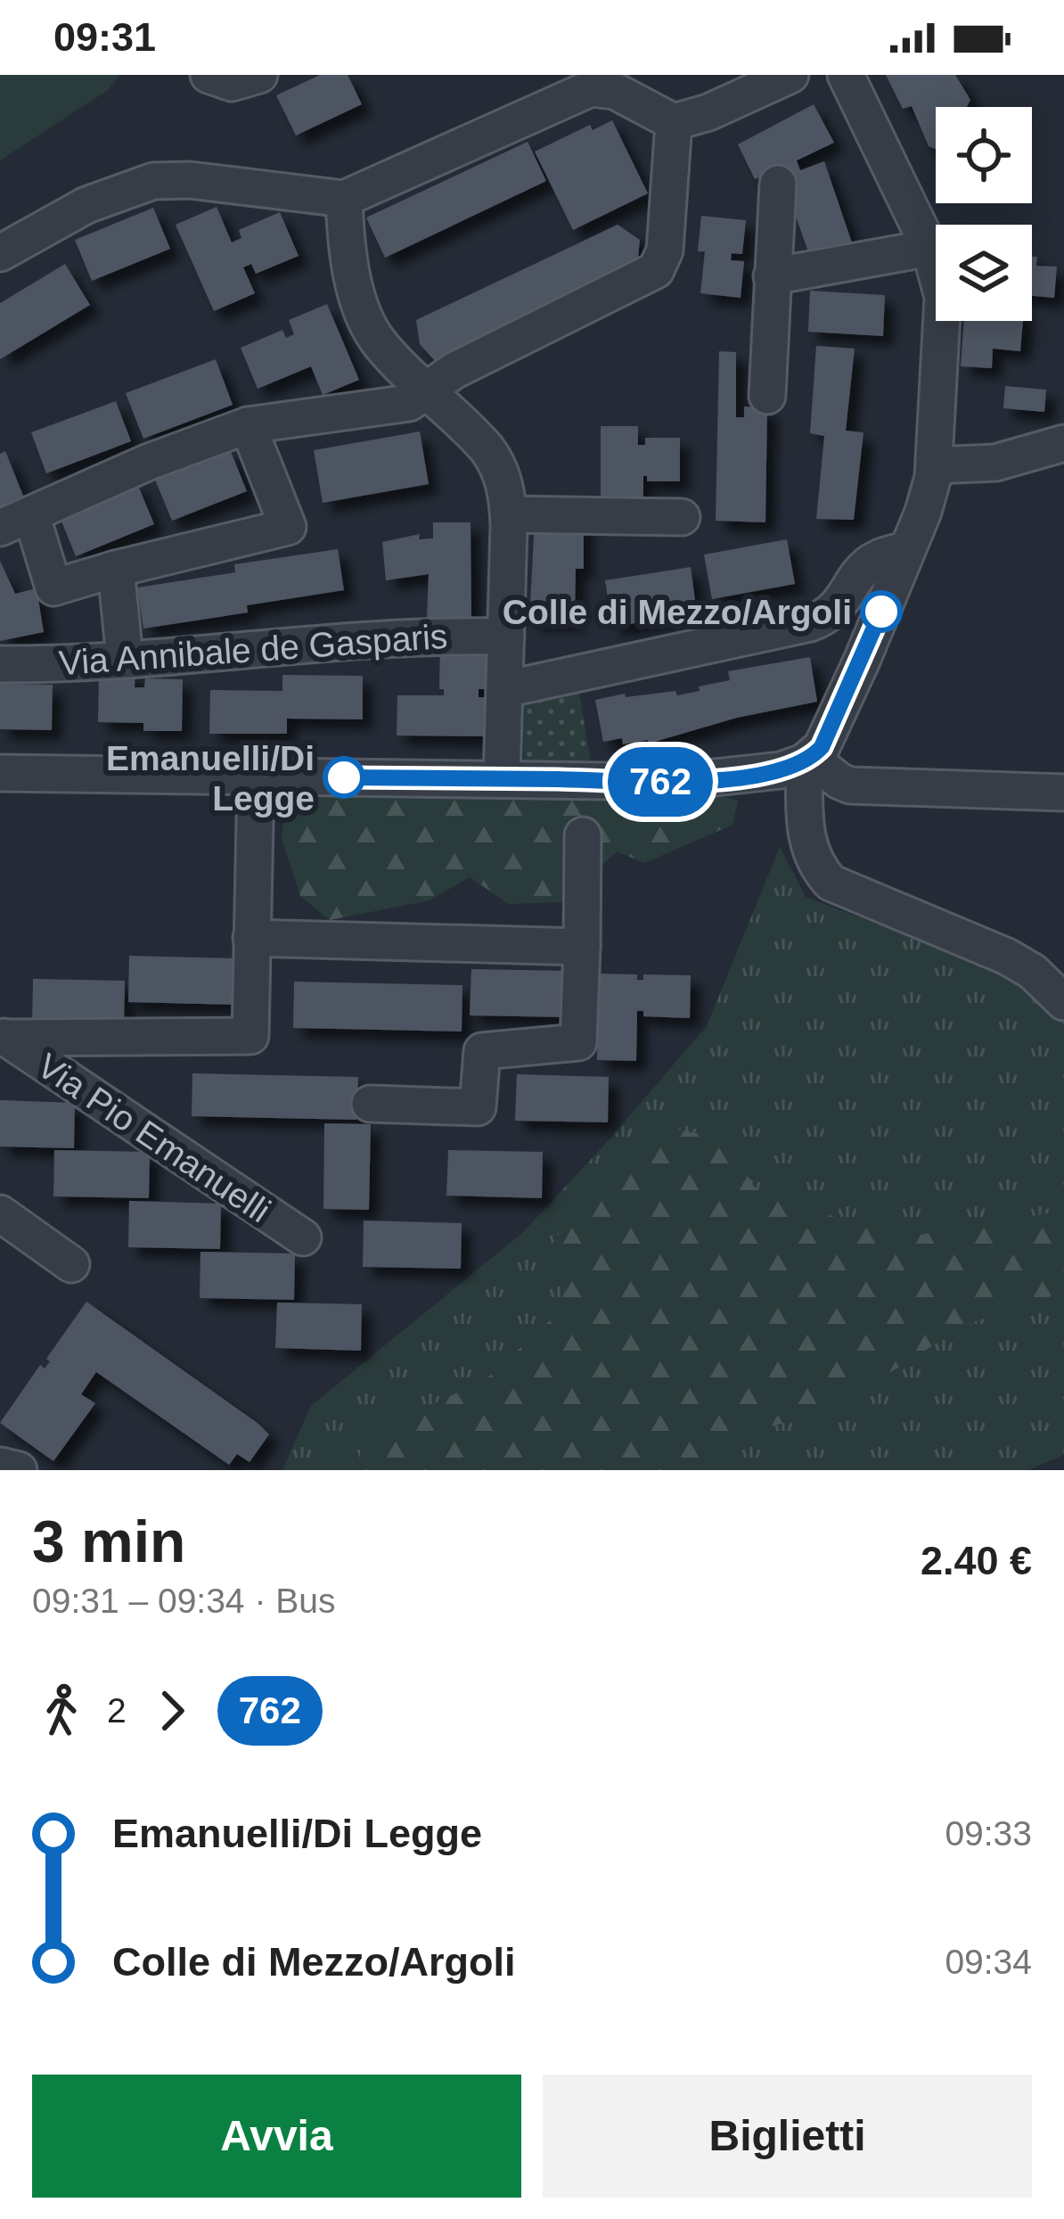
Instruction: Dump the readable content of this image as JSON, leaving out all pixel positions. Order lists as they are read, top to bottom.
{
  "streets": {
    "street": ["Via Annibale de Gasparis", "Via Pio Emanuelli"]
  },
  "places": ["Colle di Mezzo/Argoli", "Emanuelli/Di Legge"],
  "lines": ["bus line 762"],
  "page": {
    "status": "09:31",
    "on_map": "762",
    "heading": ["3 min", "09:31 – 09:34 · Bus", "2.40 €"],
    "legs": ["2", "762"],
    "list": [
      {
        "name": "Emanuelli/Di Legge",
        "value": "09:33"
      },
      {
        "name": "Colle di Mezzo/Argoli",
        "value": "09:34"
      }
    ],
    "buttons": ["Avvia", "Biglietti"]
  }
}
